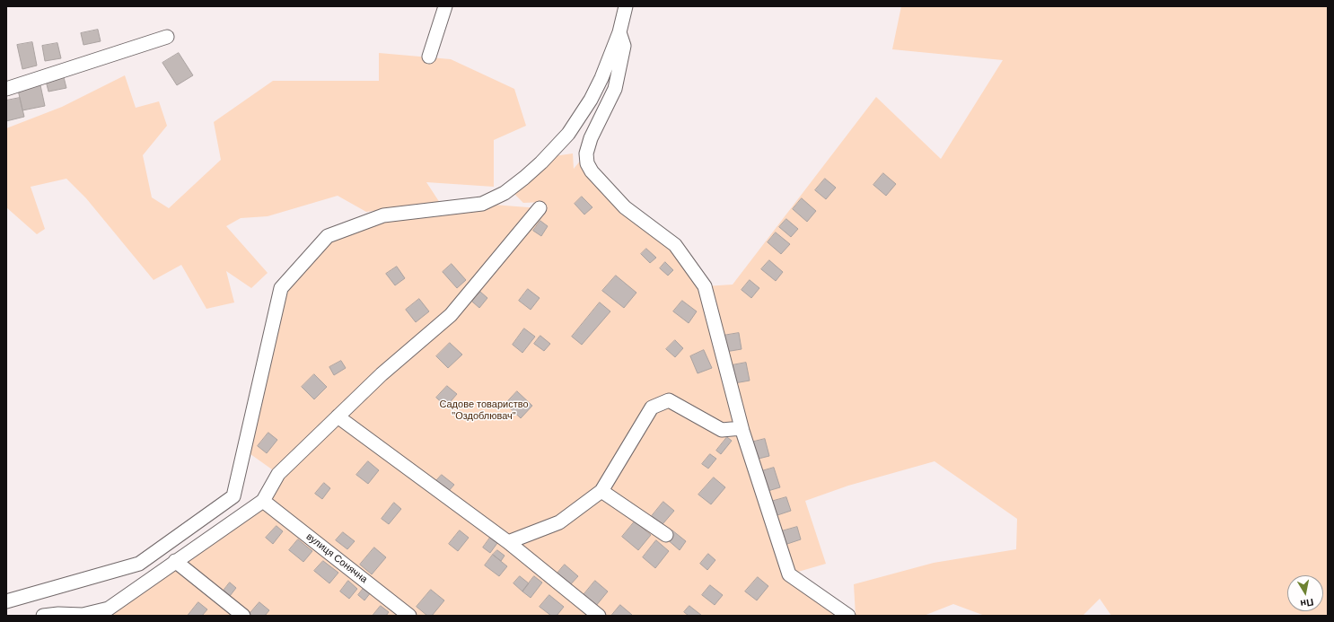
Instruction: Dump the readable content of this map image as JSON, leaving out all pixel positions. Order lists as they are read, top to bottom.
{
  "streets": {
    "street": ["вулиця Сонячна"]
  },
  "parks": ["Садове товариство \"Оздоблювач\""],
  "north": "bottom"
}
